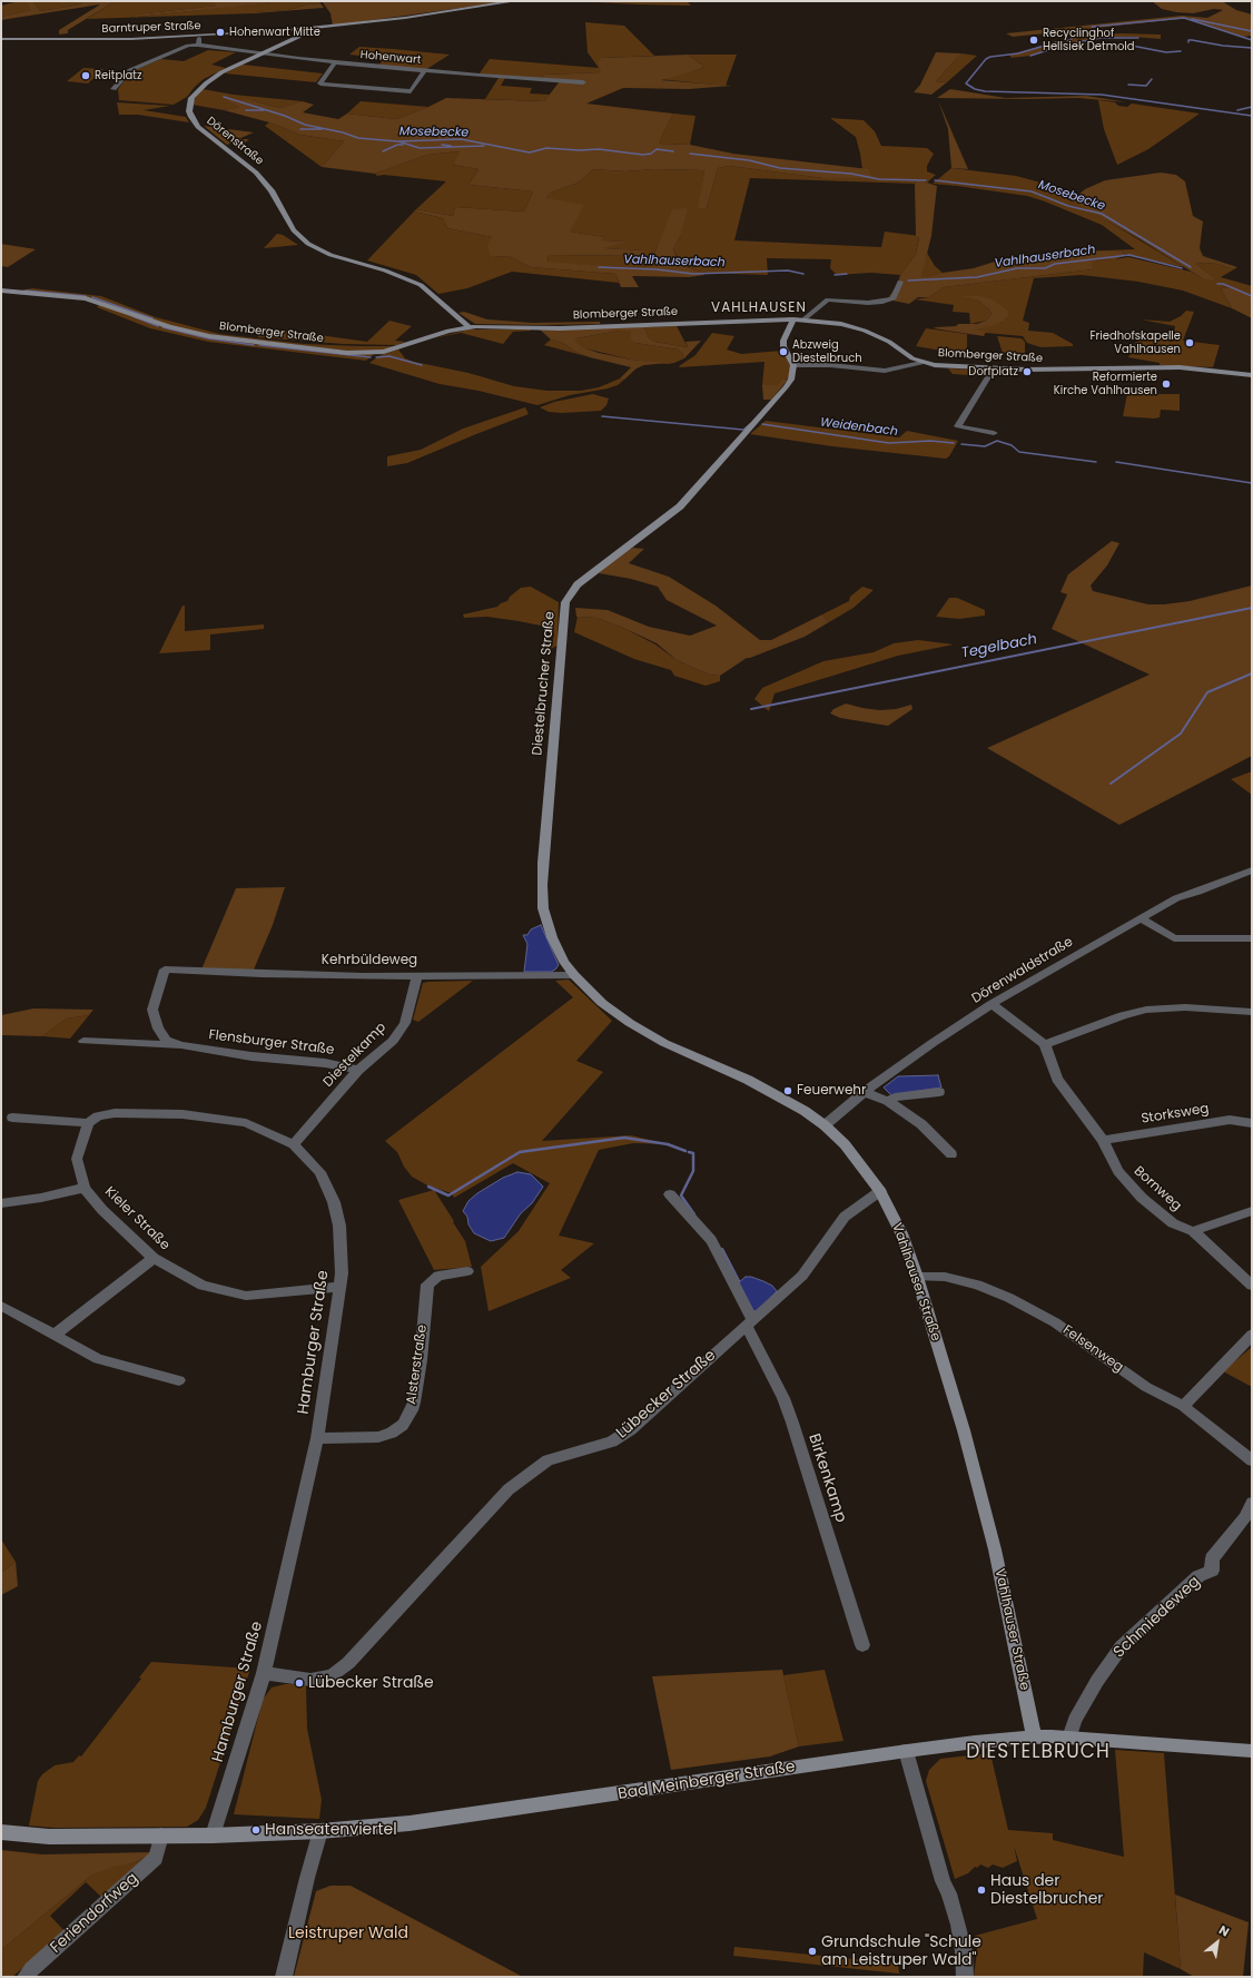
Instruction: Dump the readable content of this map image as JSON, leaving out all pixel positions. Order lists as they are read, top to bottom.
{
  "streets": {
    "street": [
      "Barntruper Straße",
      "Hohenwart",
      "Dörenstraße",
      "Blomberger Straße",
      "Diestelbrucher Straße",
      "Kehrbüldeweg",
      "Dörenwaldstraße",
      "Flensburger Straße",
      "Diestelkamp",
      "Storksweg",
      "Bornweg",
      "Kieler Straße",
      "Vahlhauser Straße",
      "Hamburger Straße",
      "Felsenweg",
      "Alsterstraße",
      "Lübecker Straße",
      "Birkenkamp",
      "Schmiedeweg",
      "Bad Meinberger Straße",
      "Feriendorfweg"
    ]
  },
  "crossings": [
    ["Barntruper Straße", "Dörenstraße"],
    ["Hohenwart", "Dörenstraße"],
    ["Dörenstraße", "Blomberger Straße"],
    ["Diestelbrucher Straße", "Vahlhauser Straße"],
    ["Kehrbüldeweg", "Flensburger Straße"],
    ["Kehrbüldeweg", "Diestelkamp"],
    ["Kehrbüldeweg", "Vahlhauser Straße"],
    ["Dörenwaldstraße", "Vahlhauser Straße"],
    ["Flensburger Straße", "Diestelkamp"],
    ["Diestelkamp", "Hamburger Straße"],
    ["Storksweg", "Bornweg"],
    ["Kieler Straße", "Hamburger Straße"],
    ["Vahlhauser Straße", "Felsenweg"],
    ["Vahlhauser Straße", "Lübecker Straße"],
    ["Vahlhauser Straße", "Bad Meinberger Straße"],
    ["Hamburger Straße", "Alsterstraße"],
    ["Hamburger Straße", "Lübecker Straße"],
    ["Hamburger Straße", "Bad Meinberger Straße"],
    ["Lübecker Straße", "Birkenkamp"],
    ["Schmiedeweg", "Bad Meinberger Straße"],
    ["Bad Meinberger Straße", "Feriendorfweg"]
  ],
  "districts": ["VAHLHAUSEN", "DIESTELBRUCH"],
  "water": [
    "Mosebecke",
    "Vahlhauserbach",
    "Weidenbach",
    "Tegelbach"
  ],
  "parks": ["Leistruper Wald"],
  "places": [
    "Hohenwart Mitte",
    "Recyclinghof Hellsiek Detmold",
    "Reitplatz",
    "Friedhofskapelle Vahlhausen",
    "Abzweig Diestelbruch",
    "Dorfplatz",
    "Reformierte Kirche Vahlhausen",
    "Feuerwehr",
    "Lübecker Straße",
    "Hanseatenviertel",
    "Haus der Diestelbrucher",
    "Grundschule \"Schule am Leistruper Wald\""
  ],
  "north": "top right"
}
